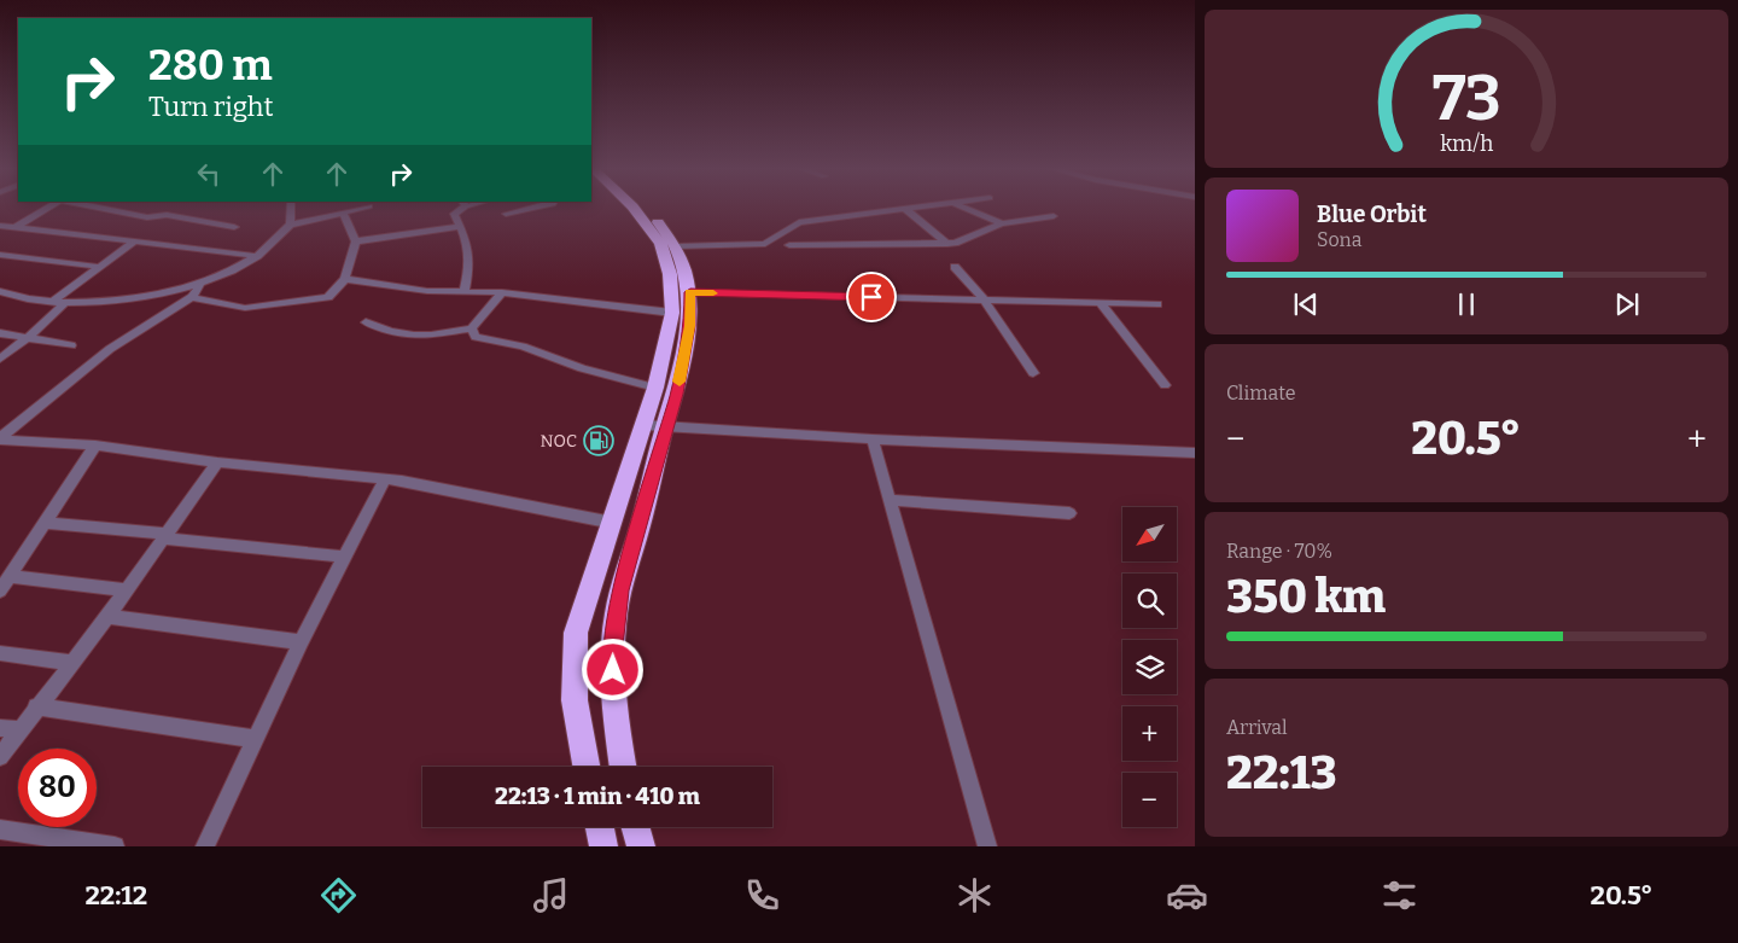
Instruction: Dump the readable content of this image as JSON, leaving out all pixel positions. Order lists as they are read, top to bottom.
{
  "places": {
    "fuel station": ["NOC"]
  },
  "north": "bottom left",
  "page": {
    "turn": ["280 m", "Turn right"],
    "song": ["Blue Orbit", "Sona"],
    "tile": [
      "Climate",
      ["Range · 70%", "350 km"],
      ["Arrival", "22:13"]
    ],
    "heat": ["−", "20.5°", "+"],
    "map_buttons": ["+", "−"],
    "limit": "80",
    "trip": "22:13 · 1 min · 410 m",
    "tabs": ["22:12", "20.5°"],
    "gauge": ["73", "km/h"]
  }
}
